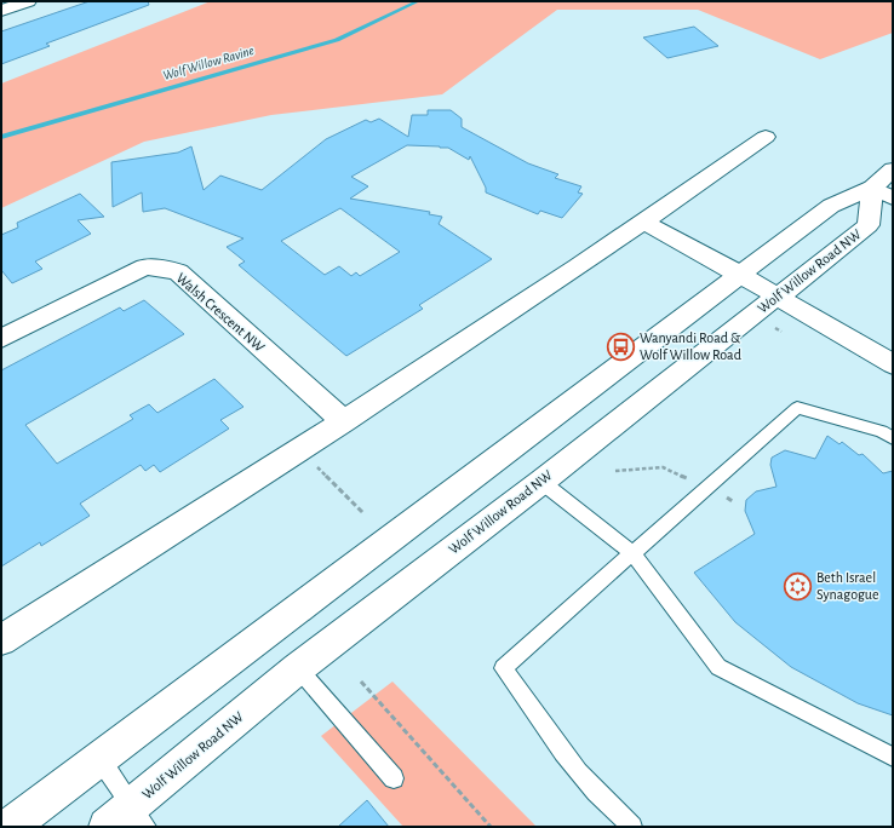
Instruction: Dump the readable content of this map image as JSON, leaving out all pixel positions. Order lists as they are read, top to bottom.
{
  "streets": {
    "street": ["Wolf Willow Road NW", "Walsh Crescent NW"]
  },
  "water": ["Wolf Willow Ravine"],
  "places": {
    "bus stop": ["Wanyandi Road & Wolf Willow Road"],
    "synagogue": ["Beth Israel Synagogue"]
  }
}
